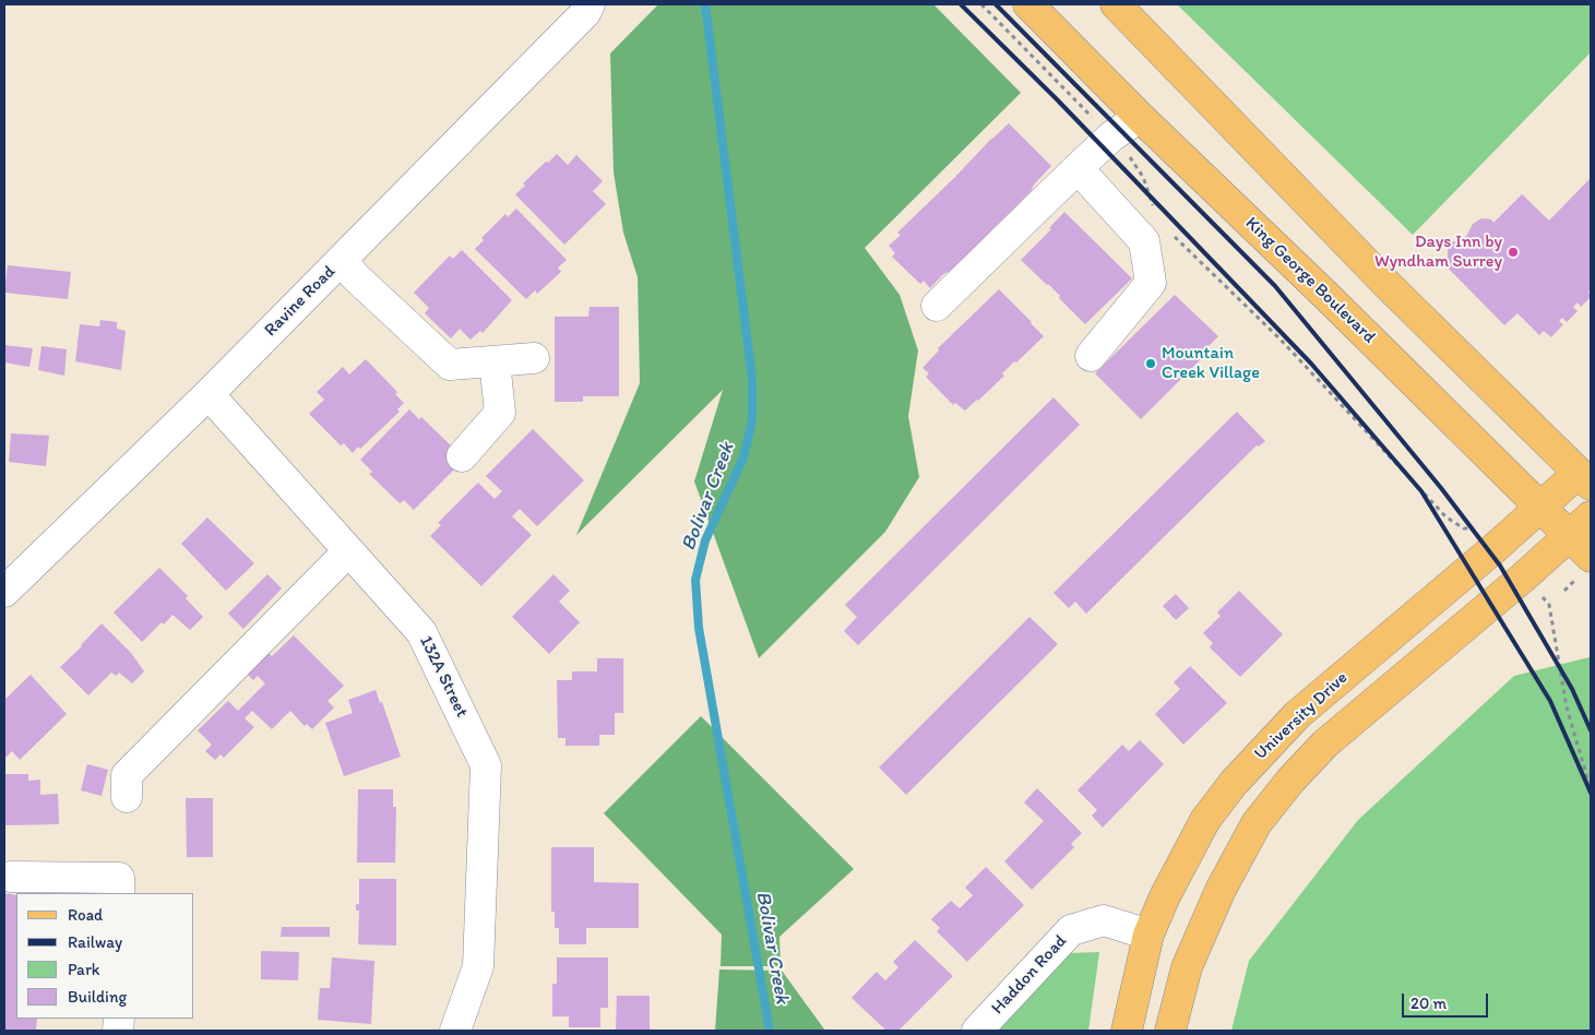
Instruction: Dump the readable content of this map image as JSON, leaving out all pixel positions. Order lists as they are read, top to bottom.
{
  "streets": {
    "main road": ["King George Boulevard", "University Drive"],
    "street": ["Ravine Road", "132A Street", "Haddon Road"]
  },
  "crossings": [
    ["King George Boulevard", "University Drive"],
    ["Ravine Road", "132A Street"],
    ["University Drive", "Haddon Road"]
  ],
  "water": ["Bolivar Creek"],
  "places": ["Days Inn by Wyndham Surrey", "Mountain Creek Village"],
  "legend": [
    "Road",
    "Railway",
    "Park",
    "Building"
  ],
  "scale_bar": "20 m"
}
